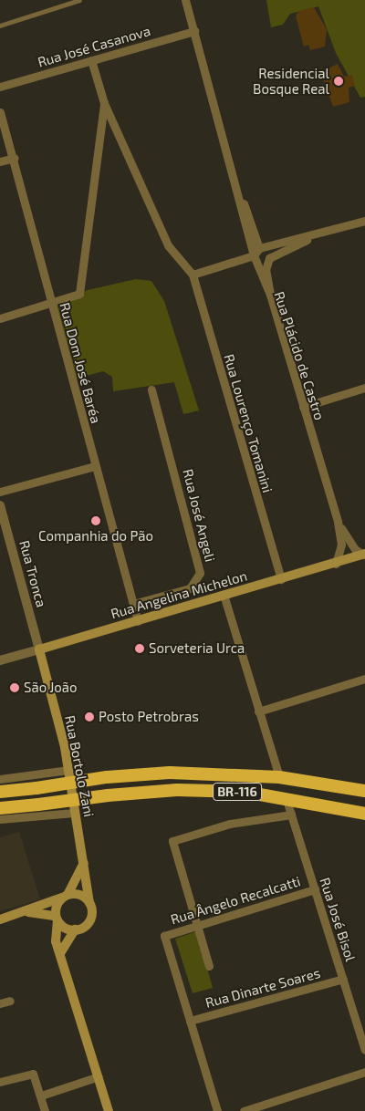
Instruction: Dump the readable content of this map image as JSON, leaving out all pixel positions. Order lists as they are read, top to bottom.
{
  "streets": {
    "highway": ["BR-116"],
    "main road": ["Rua Angelina Michelon", "Rua Bortolo Zani"],
    "street": [
      "Rua José Casanova",
      "Rua Plácido de Castro",
      "Rua Dom José Baréa",
      "Rua Lourenço Tomanini",
      "Rua José Angeli",
      "Rua Tronca",
      "Rua Ângelo Recalcatti",
      "Rua José Bisol",
      "Rua Dinarte Soares"
    ]
  },
  "crossings": [
    ["Rua José Casanova", "Rua Plácido de Castro"],
    ["Rua Plácido de Castro", "Rua Angelina Michelon"],
    ["Rua Dom José Baréa", "Rua José Angeli"],
    ["Rua Dom José Baréa", "Rua Angelina Michelon"],
    ["Rua Lourenço Tomanini", "Rua Angelina Michelon"],
    ["Rua Tronca", "Rua Angelina Michelon"],
    ["Rua Tronca", "Rua Bortolo Zani"],
    ["Rua Angelina Michelon", "Rua Bortolo Zani"],
    ["BR-116", "Rua José Bisol"],
    ["Rua Ângelo Recalcatti", "Rua José Bisol"],
    ["Rua Ângelo Recalcatti", "Rua Dinarte Soares"],
    ["Rua José Bisol", "Rua Dinarte Soares"]
  ],
  "places": [
    "Residencial Bosque Real",
    "Companhia do Pão",
    "Sorveteria Urca",
    "São João",
    "Posto Petrobras"
  ]
}
